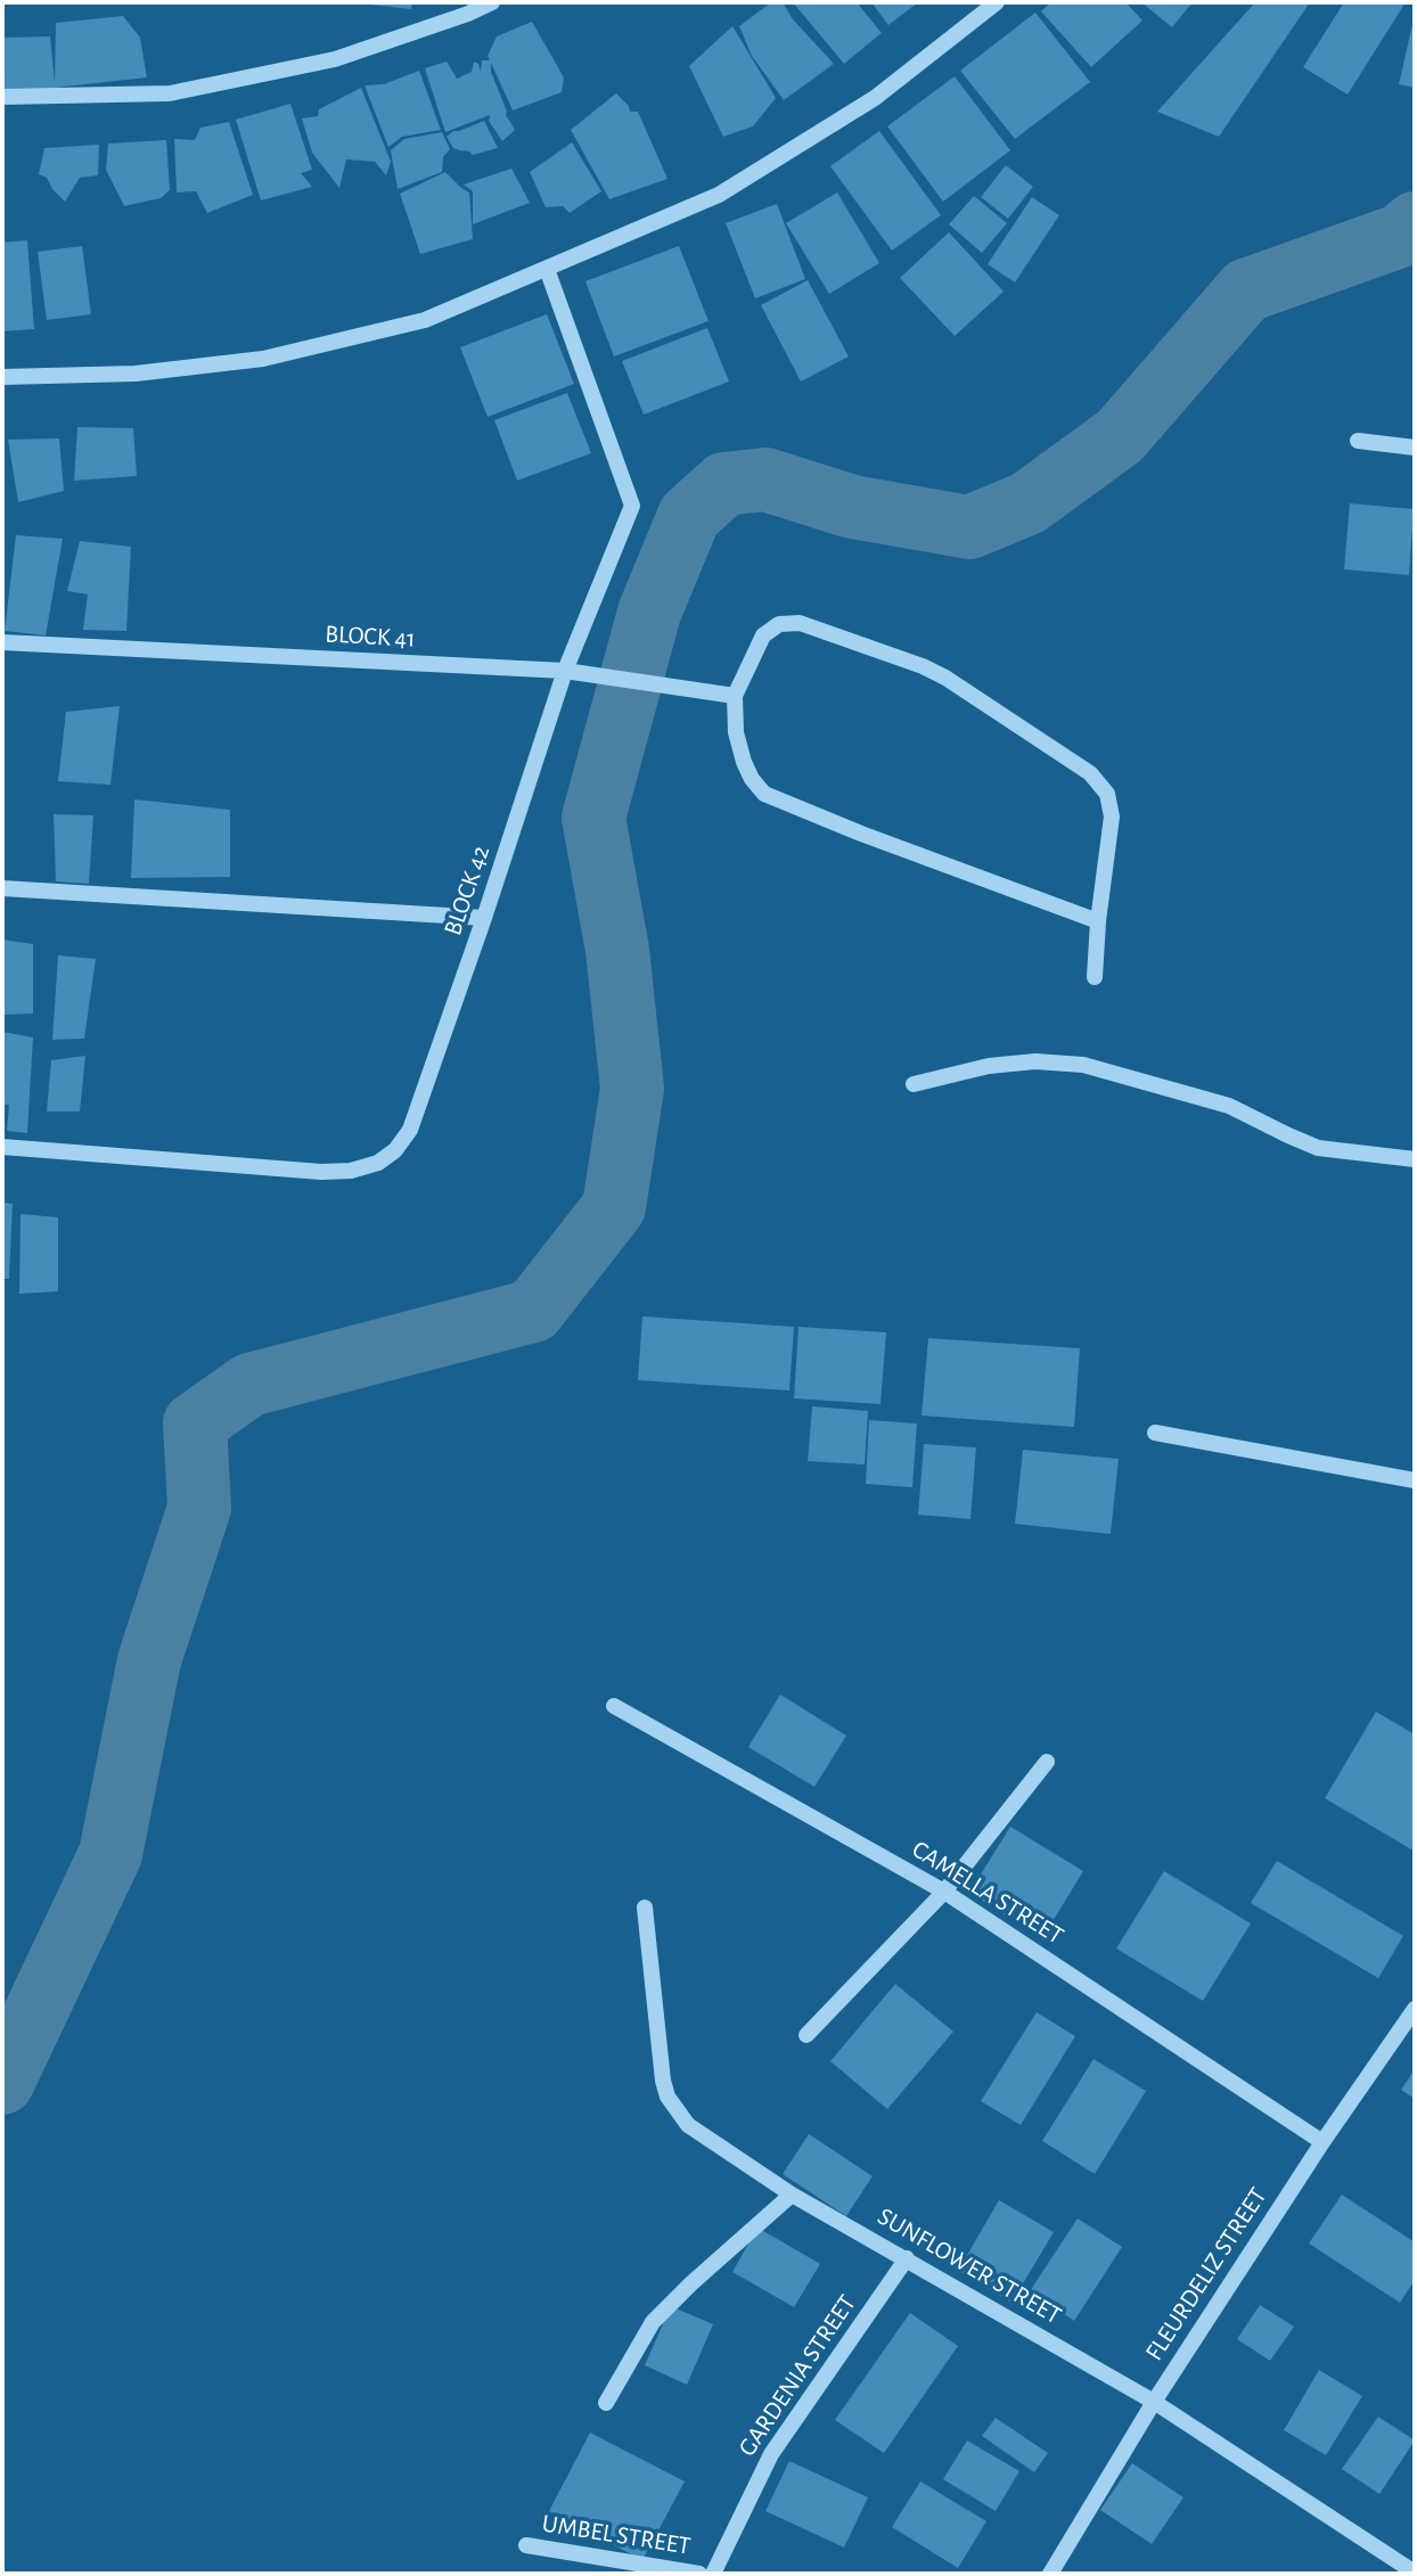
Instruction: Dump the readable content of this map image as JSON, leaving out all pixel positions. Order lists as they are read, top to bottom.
{
  "streets": {
    "street": [
      "BLOCK 41",
      "BLOCK 42",
      "CAMELLA STREET",
      "SUNFLOWER STREET",
      "FLEURDELIZ STREET",
      "GARDENIA STREET",
      "UMBEL STREET"
    ]
  },
  "crossings": [
    ["BLOCK 41", "BLOCK 42"],
    ["CAMELLA STREET", "FLEURDELIZ STREET"],
    ["SUNFLOWER STREET", "FLEURDELIZ STREET"],
    ["SUNFLOWER STREET", "GARDENIA STREET"]
  ]
}
